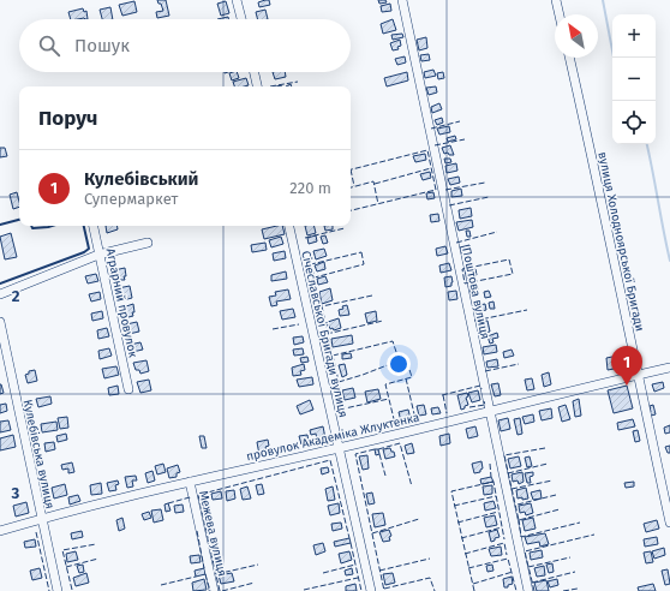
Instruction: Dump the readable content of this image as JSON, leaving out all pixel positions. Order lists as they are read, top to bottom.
{
  "streets": {
    "street": [
      "вулиця Холодноярської Бригади",
      "Поштова вулиця",
      "Аграрний провулок",
      "Січеславської Бригади вулиця",
      "провулок Академіка Жлуктенка",
      "Кулебівська вулиця",
      "Межева вулиця"
    ]
  },
  "crossings": [
    ["вулиця Холодноярської Бригади", "провулок Академіка Жлуктенка"],
    ["Поштова вулиця", "провулок Академіка Жлуктенка"],
    ["Січеславської Бригади вулиця", "провулок Академіка Жлуктенка"],
    ["провулок Академіка Жлуктенка", "Кулебівська вулиця"],
    ["провулок Академіка Жлуктенка", "Межева вулиця"]
  ],
  "north": "top left",
  "page": {
    "map_buttons": ["+", "−"],
    "search": "Пошук",
    "heading": "Поруч",
    "list": [
      {
        "mark": "1",
        "name": "Кулебівський",
        "note": "Супермаркет",
        "value": "220 m"
      }
    ],
    "pins": "1"
  },
  "grid": {
    "rows": ["2", "3"]
  }
}
